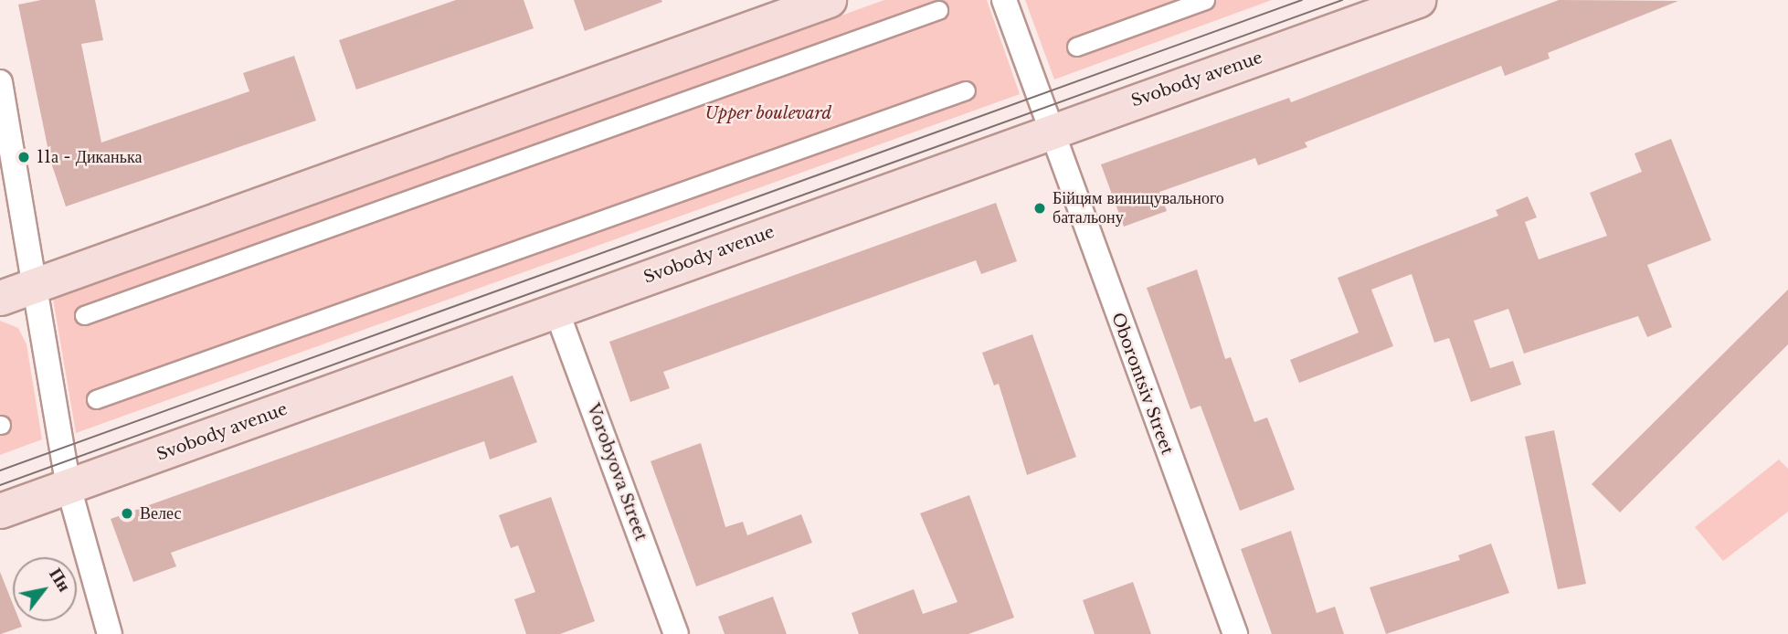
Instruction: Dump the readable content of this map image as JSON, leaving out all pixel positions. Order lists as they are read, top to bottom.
{
  "streets": {
    "main road": ["Svobody avenue"],
    "street": ["Oborontsiv Street", "Vorobyova Street"]
  },
  "crossings": [
    ["Svobody avenue", "Oborontsiv Street"],
    ["Svobody avenue", "Vorobyova Street"]
  ],
  "parks": ["Upper boulevard"],
  "places": ["11а - Диканька", "Бійцям винищувального батальону", "Велес"],
  "north": "top right"
}
